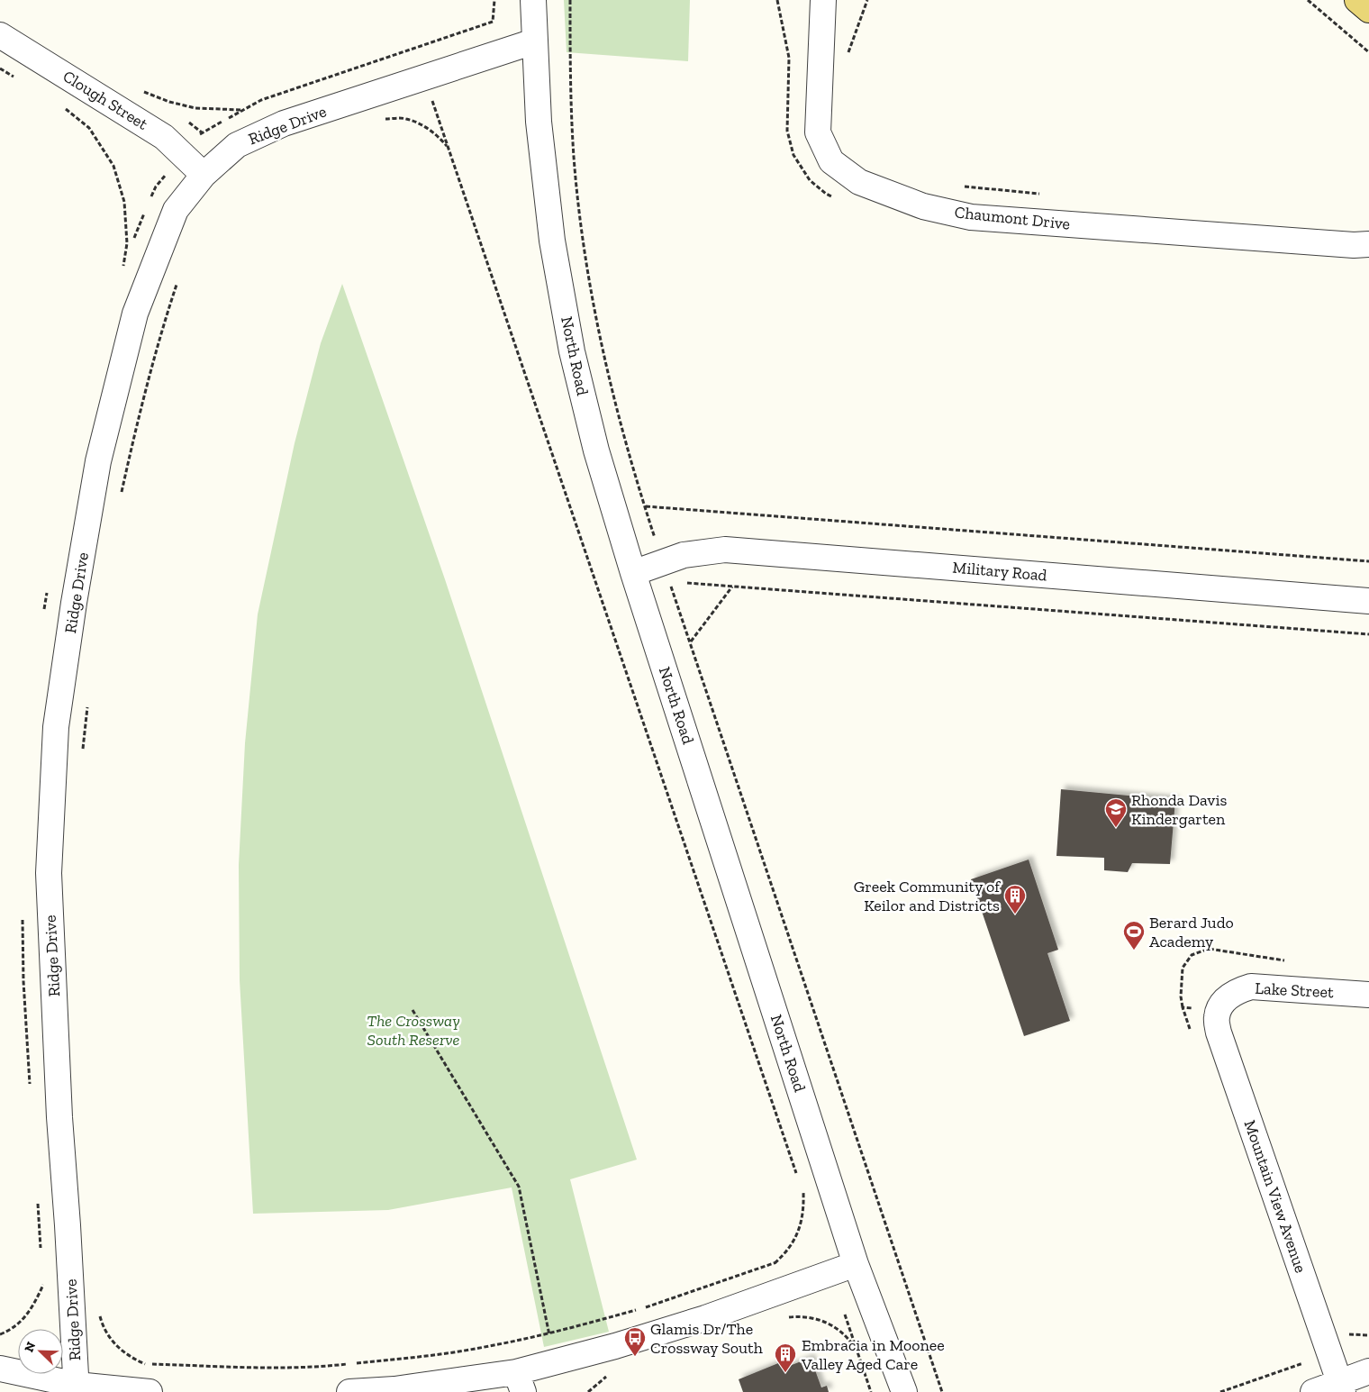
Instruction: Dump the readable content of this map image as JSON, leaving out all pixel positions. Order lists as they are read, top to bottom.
{
  "streets": {
    "street": [
      "Clough Street",
      "Ridge Drive",
      "Chaumont Drive",
      "North Road",
      "Military Road",
      "Lake Street",
      "Mountain View Avenue"
    ]
  },
  "crossings": [
    ["Clough Street", "Ridge Drive"],
    ["Ridge Drive", "North Road"],
    ["North Road", "Military Road"],
    ["Lake Street", "Mountain View Avenue"]
  ],
  "parks": ["The Crossway South Reserve"],
  "places": {
    "school or university": ["Rhonda Davis Kindergarten"],
    "building": ["Greek Community of Keilor and Districts", "Embracia in Moonee Valley Aged Care"],
    "sports": ["Berard Judo Academy"],
    "bus stop": ["Glamis Dr/The Crossway South"]
  },
  "north": "top left"
}
